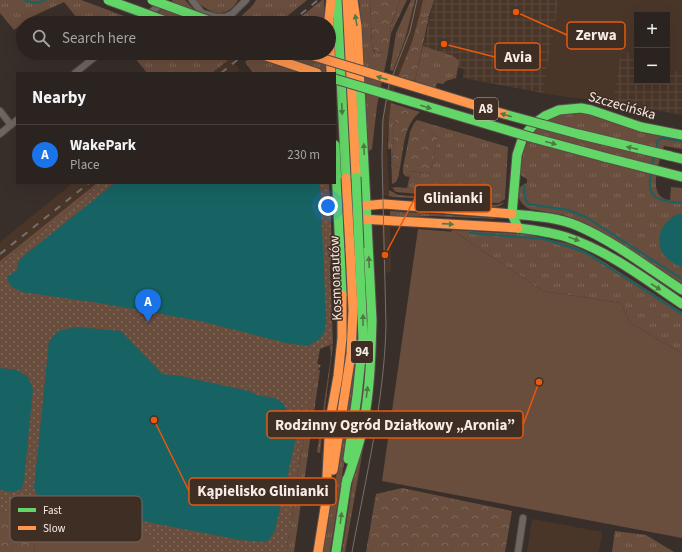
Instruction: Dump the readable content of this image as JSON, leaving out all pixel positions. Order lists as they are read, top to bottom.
{
  "streets": {
    "main road": [
      "Szczecińska",
      "A8",
      "Kosmonautów",
      "94"
    ]
  },
  "places": [
    "Zerwa",
    "Avia",
    "Glinianki",
    "Rodzinny Ogród Działkowy „Aronia”",
    "Kąpielisko Glinianki"
  ],
  "legend": ["Fast", "Slow"],
  "page": {
    "map_buttons": ["+", "−"],
    "search": "Search here",
    "heading": "Nearby",
    "list": [
      {
        "mark": "A",
        "name": "WakePark",
        "note": "Place",
        "value": "230 m"
      }
    ],
    "pins": "A"
  }
}
